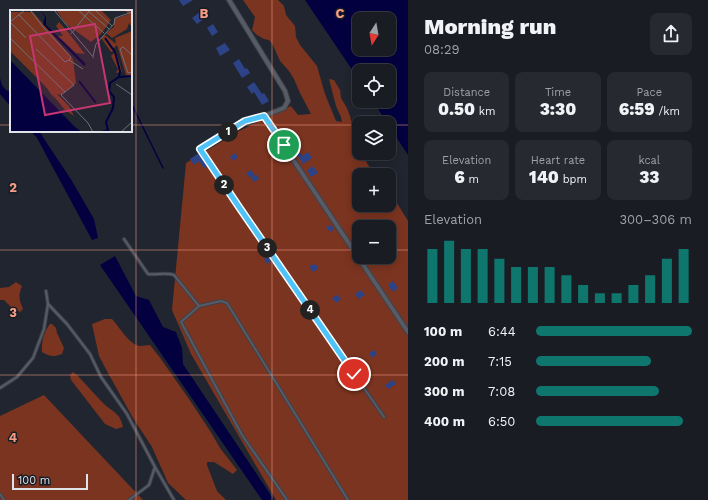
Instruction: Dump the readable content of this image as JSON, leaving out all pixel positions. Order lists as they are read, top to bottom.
{
  "scale_bar": "100 m",
  "north": "bottom",
  "page": {
    "heading": ["Morning run", "08:29"],
    "map_buttons": ["+", "−"],
    "stats": [
      ["Distance", "0.50 km"],
      ["Time", "3:30"],
      ["Pace", "6:59 /km"],
      ["Elevation", "6 m"],
      ["Heart rate", "140 bpm"],
      ["kcal", "33"]
    ],
    "pins": [
      "1",
      "2",
      "3",
      "4"
    ],
    "chart": ["Elevation", "300–306 m"],
    "list": [
      {
        "name": "100 m",
        "note": "6:44"
      },
      {
        "name": "200 m",
        "note": "7:15"
      },
      {
        "name": "300 m",
        "note": "7:08"
      },
      {
        "name": "400 m",
        "note": "6:50"
      }
    ],
    "scale": "100 m"
  },
  "grid": {
    "columns": ["B", "C"],
    "rows": ["2", "3", "4"]
  }
}
